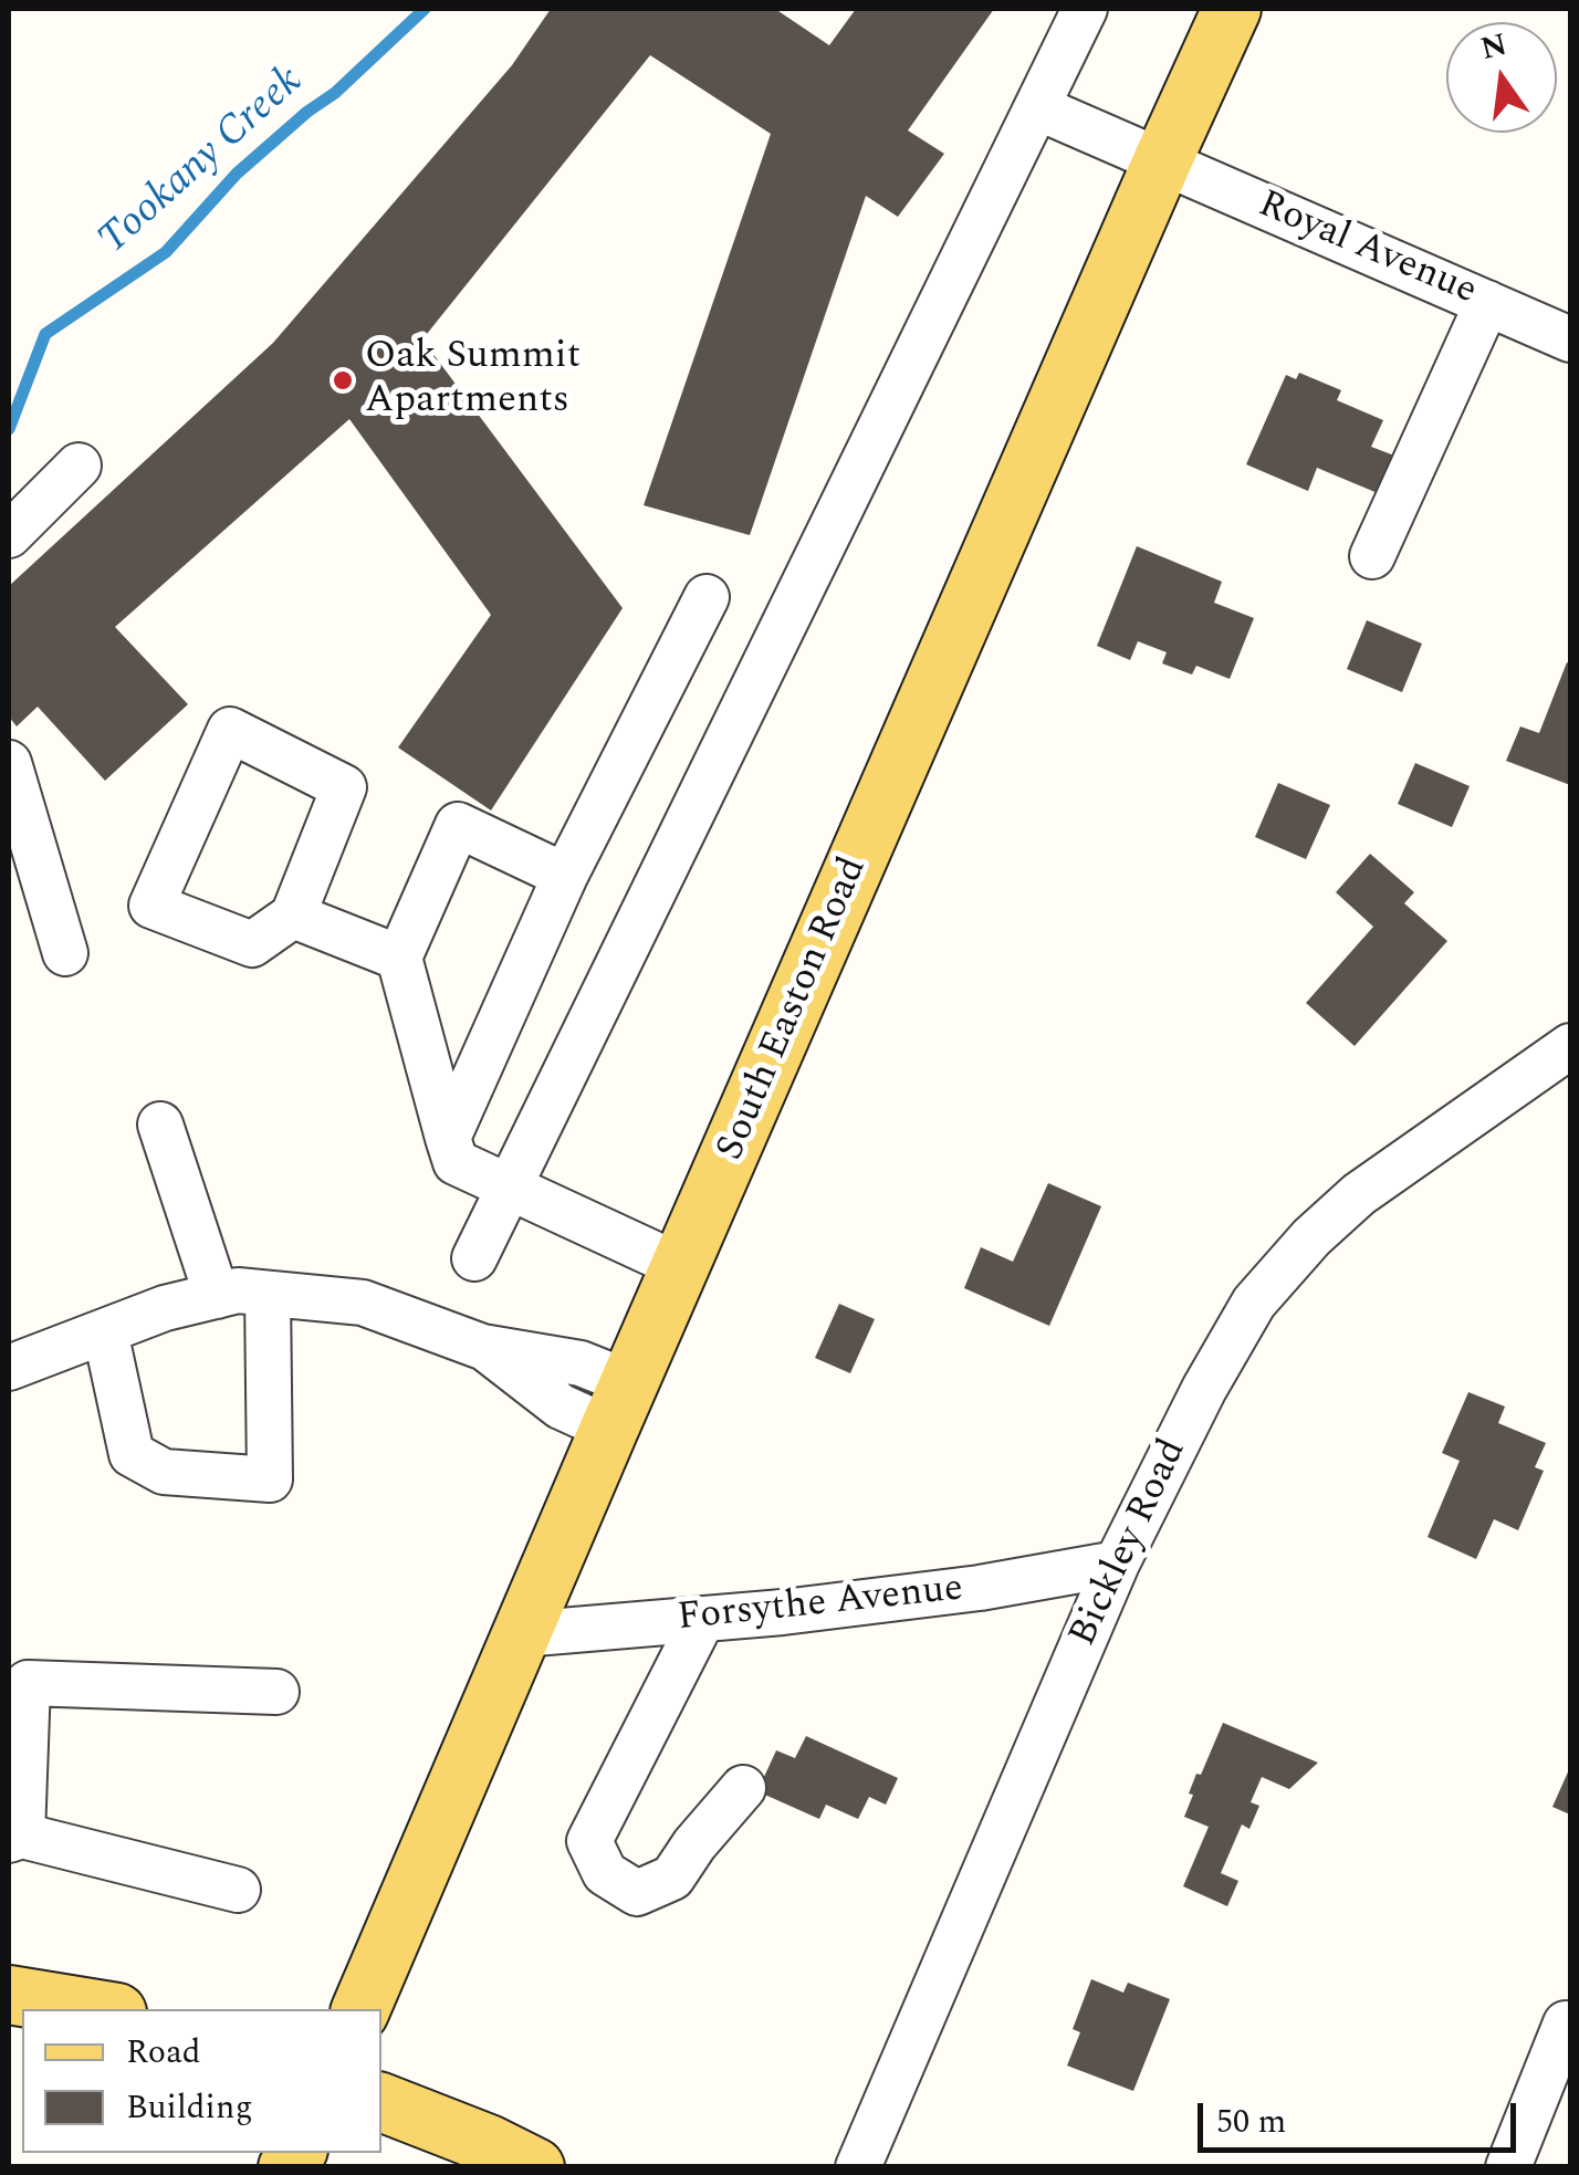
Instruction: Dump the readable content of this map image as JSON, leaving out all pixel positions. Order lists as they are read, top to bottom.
{
  "streets": {
    "main road": ["South Easton Road"],
    "street": ["Royal Avenue", "Bickley Road", "Forsythe Avenue"]
  },
  "crossings": [
    ["Royal Avenue", "South Easton Road"],
    ["South Easton Road", "Forsythe Avenue"],
    ["Bickley Road", "Forsythe Avenue"]
  ],
  "water": ["Tookany Creek"],
  "places": ["Oak Summit Apartments"],
  "legend": ["Road", "Building"],
  "scale_bar": "50 m",
  "north": "top"
}
